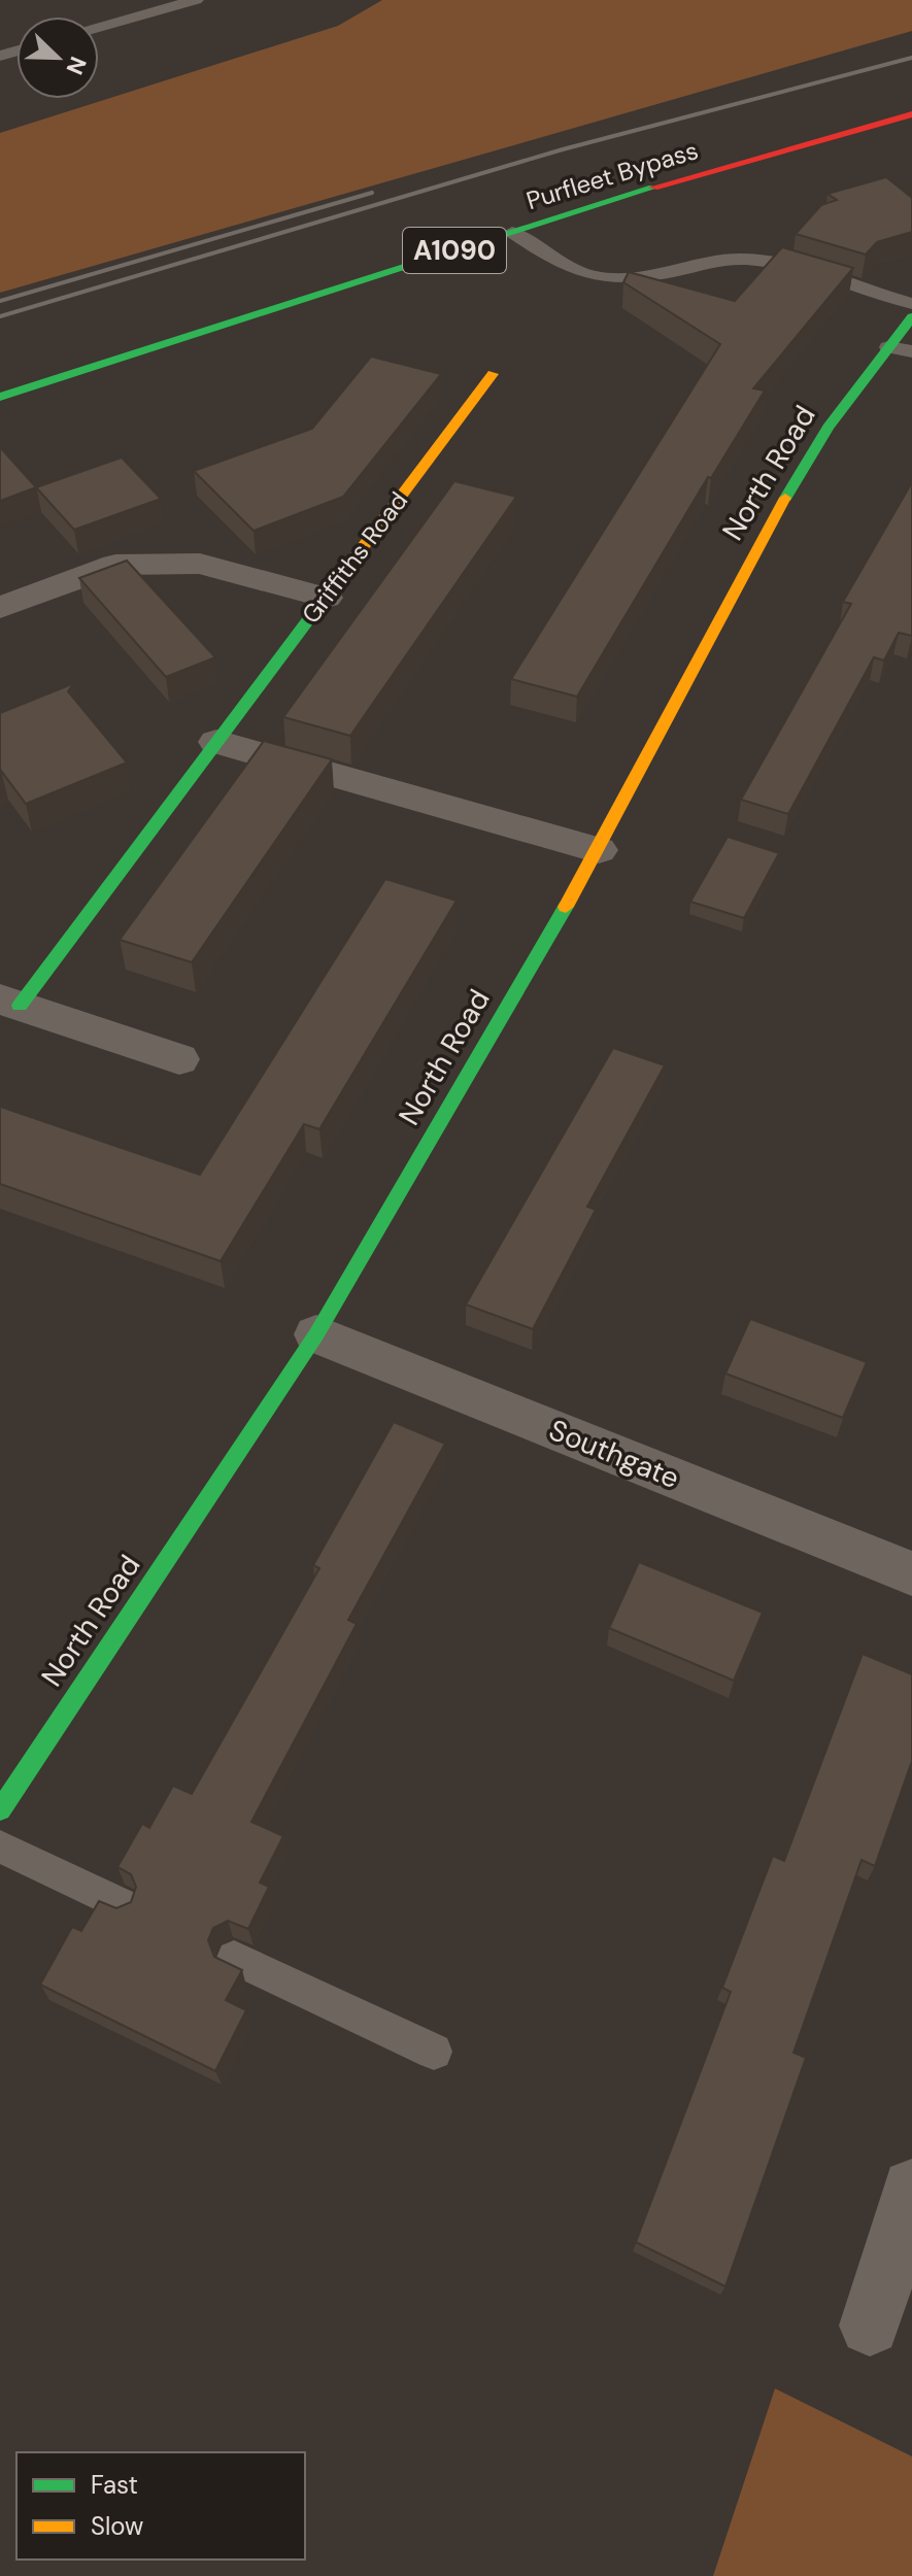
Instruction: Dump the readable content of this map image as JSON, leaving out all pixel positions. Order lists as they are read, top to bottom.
{
  "streets": {
    "street": [
      "Purfleet Bypass",
      "A1090",
      "North Road",
      "Griffiths Road",
      "Southgate"
    ]
  },
  "crossings": [
    ["North Road", "Southgate"]
  ],
  "legend": ["Fast", "Slow"],
  "north": "bottom right"
}
